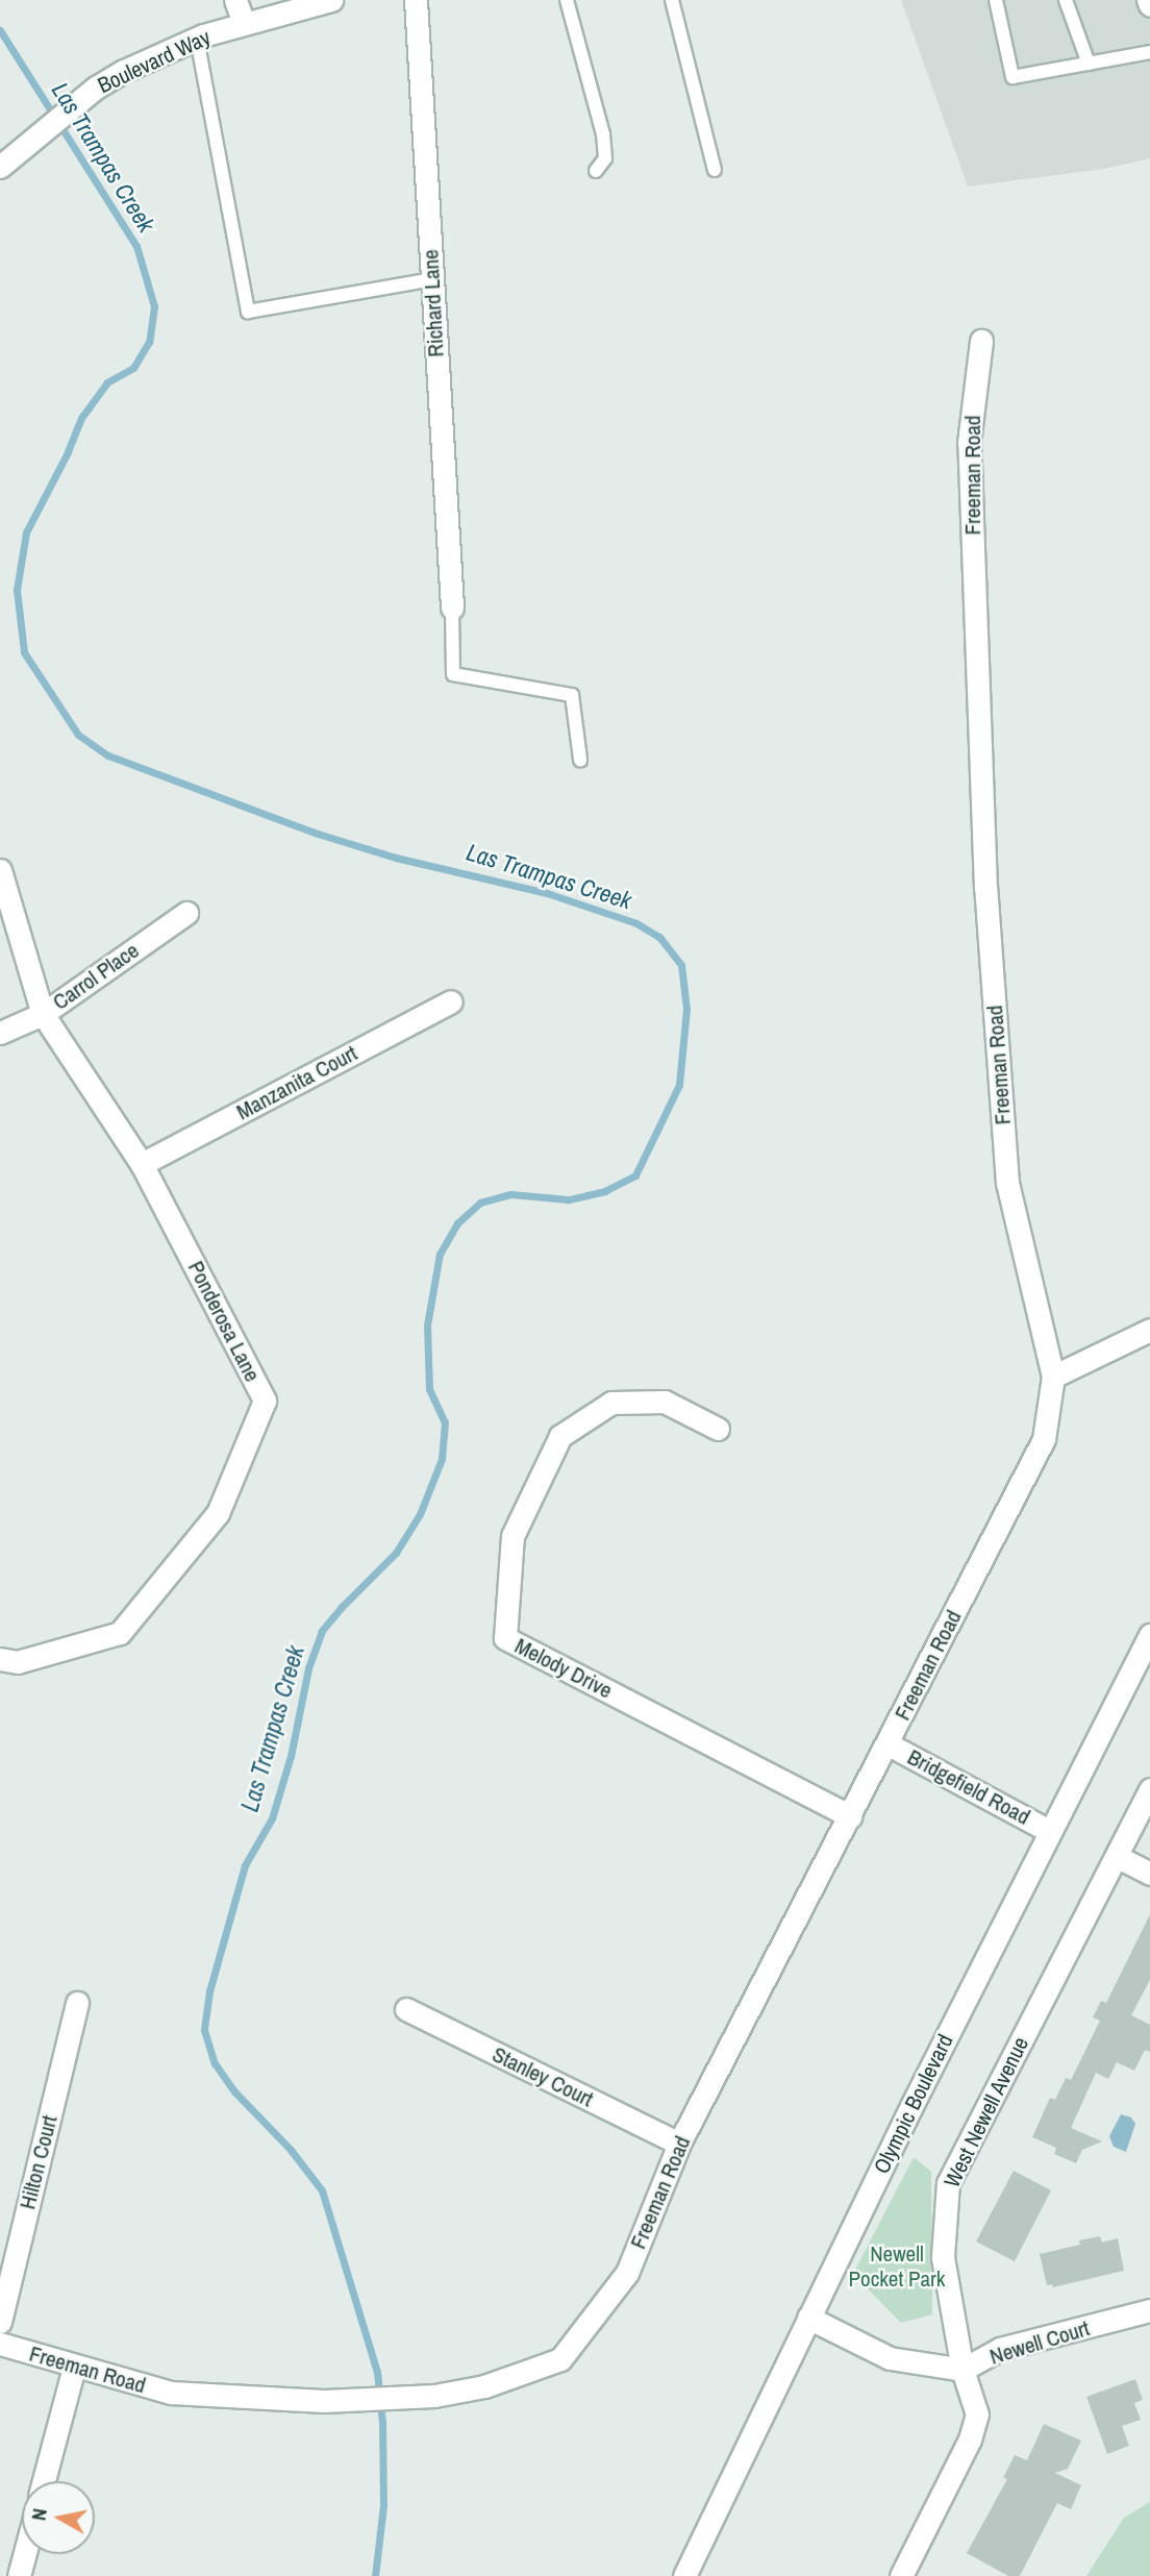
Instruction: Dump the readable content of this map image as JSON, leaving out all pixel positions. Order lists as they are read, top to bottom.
{
  "streets": {
    "street": [
      "Boulevard Way",
      "Richard Lane",
      "Freeman Road",
      "Carrol Place",
      "Manzanita Court",
      "Ponderosa Lane",
      "Melody Drive",
      "Bridgefield Road",
      "Stanley Court",
      "Olympic Boulevard",
      "West Newell Avenue",
      "Hilton Court",
      "Newell Court"
    ]
  },
  "crossings": [
    ["Freeman Road", "Melody Drive"],
    ["Freeman Road", "Bridgefield Road"],
    ["Freeman Road", "Stanley Court"],
    ["Carrol Place", "Ponderosa Lane"],
    ["Manzanita Court", "Ponderosa Lane"],
    ["Bridgefield Road", "Olympic Boulevard"],
    ["Olympic Boulevard", "Newell Court"],
    ["West Newell Avenue", "Newell Court"]
  ],
  "water": ["Las Trampas Creek"],
  "parks": ["Newell Pocket Park"],
  "north": "left"
}
